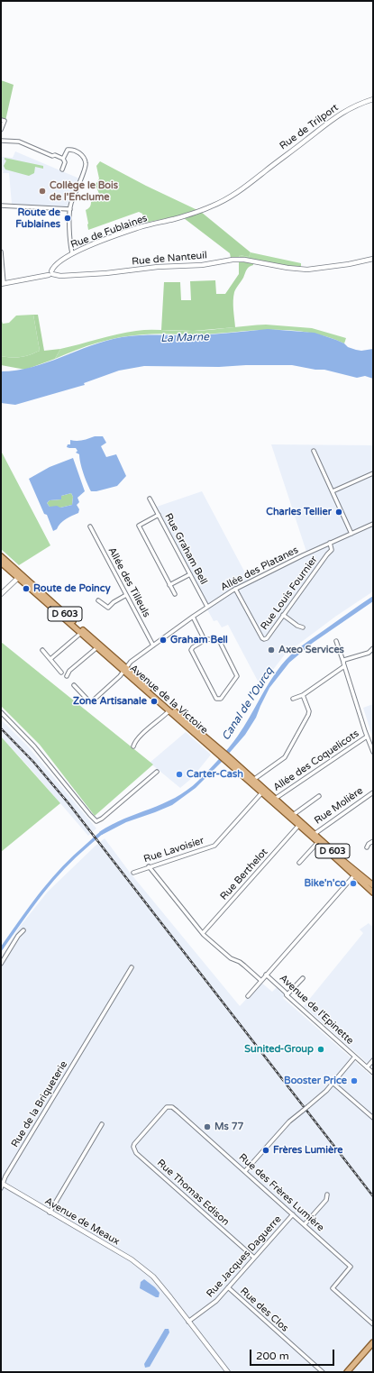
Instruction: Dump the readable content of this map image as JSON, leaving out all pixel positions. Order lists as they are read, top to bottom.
{
  "streets": {
    "main road": ["D 603", "Avenue de la Victoire"],
    "street": [
      "Rue de Trilport",
      "Rue de Fublaines",
      "Rue de Nanteuil",
      "Rue Graham Bell",
      "Allée des Platanes",
      "Allée des Tilleuls",
      "Rue Louis Fournier",
      "Allée des Coquelicots",
      "Rue Molière",
      "Rue Lavoisier",
      "Rue Berthelot",
      "Avenue de l'Epinette",
      "Rue de la Briqueterie",
      "Rue Thomas Edison",
      "Rue des Frères Lumière",
      "Avenue de Meaux",
      "Rue Jacques Daguerre",
      "Rue des Clos"
    ]
  },
  "crossings": [
    ["Rue de Trilport", "Rue de Fublaines"],
    ["Rue de Fublaines", "Rue de Nanteuil"],
    ["Rue Graham Bell", "Allée des Platanes"],
    ["Allée des Platanes", "Allée des Tilleuls"],
    ["Allée des Platanes", "Rue Louis Fournier"],
    ["Allée des Platanes", "Avenue de la Victoire"],
    ["Avenue de la Victoire", "Allée des Coquelicots"],
    ["Avenue de la Victoire", "Rue Molière"],
    ["Avenue de la Victoire", "Rue Lavoisier"],
    ["Avenue de la Victoire", "Rue Berthelot"],
    ["Rue de la Briqueterie", "Avenue de Meaux"],
    ["Rue Thomas Edison", "Rue des Frères Lumière"],
    ["Rue Thomas Edison", "Rue Jacques Daguerre"],
    ["Rue des Frères Lumière", "Rue Jacques Daguerre"],
    ["Avenue de Meaux", "Rue Jacques Daguerre"],
    ["Rue Jacques Daguerre", "Rue des Clos"]
  ],
  "water": ["La Marne", "Canal de l'Ourcq"],
  "places": [
    "Collège le Bois de l'Enclume",
    "Route de Fublaines",
    "Charles Tellier",
    "Route de Poincy",
    "Graham Bell",
    "Axeo Services",
    "Zone Artisanale",
    "Carter-Cash",
    "Bike'n'co",
    "Sunited-Group",
    "Booster Price",
    "Ms 77",
    "Frères Lumière"
  ],
  "scale_bar": "200 m"
}
